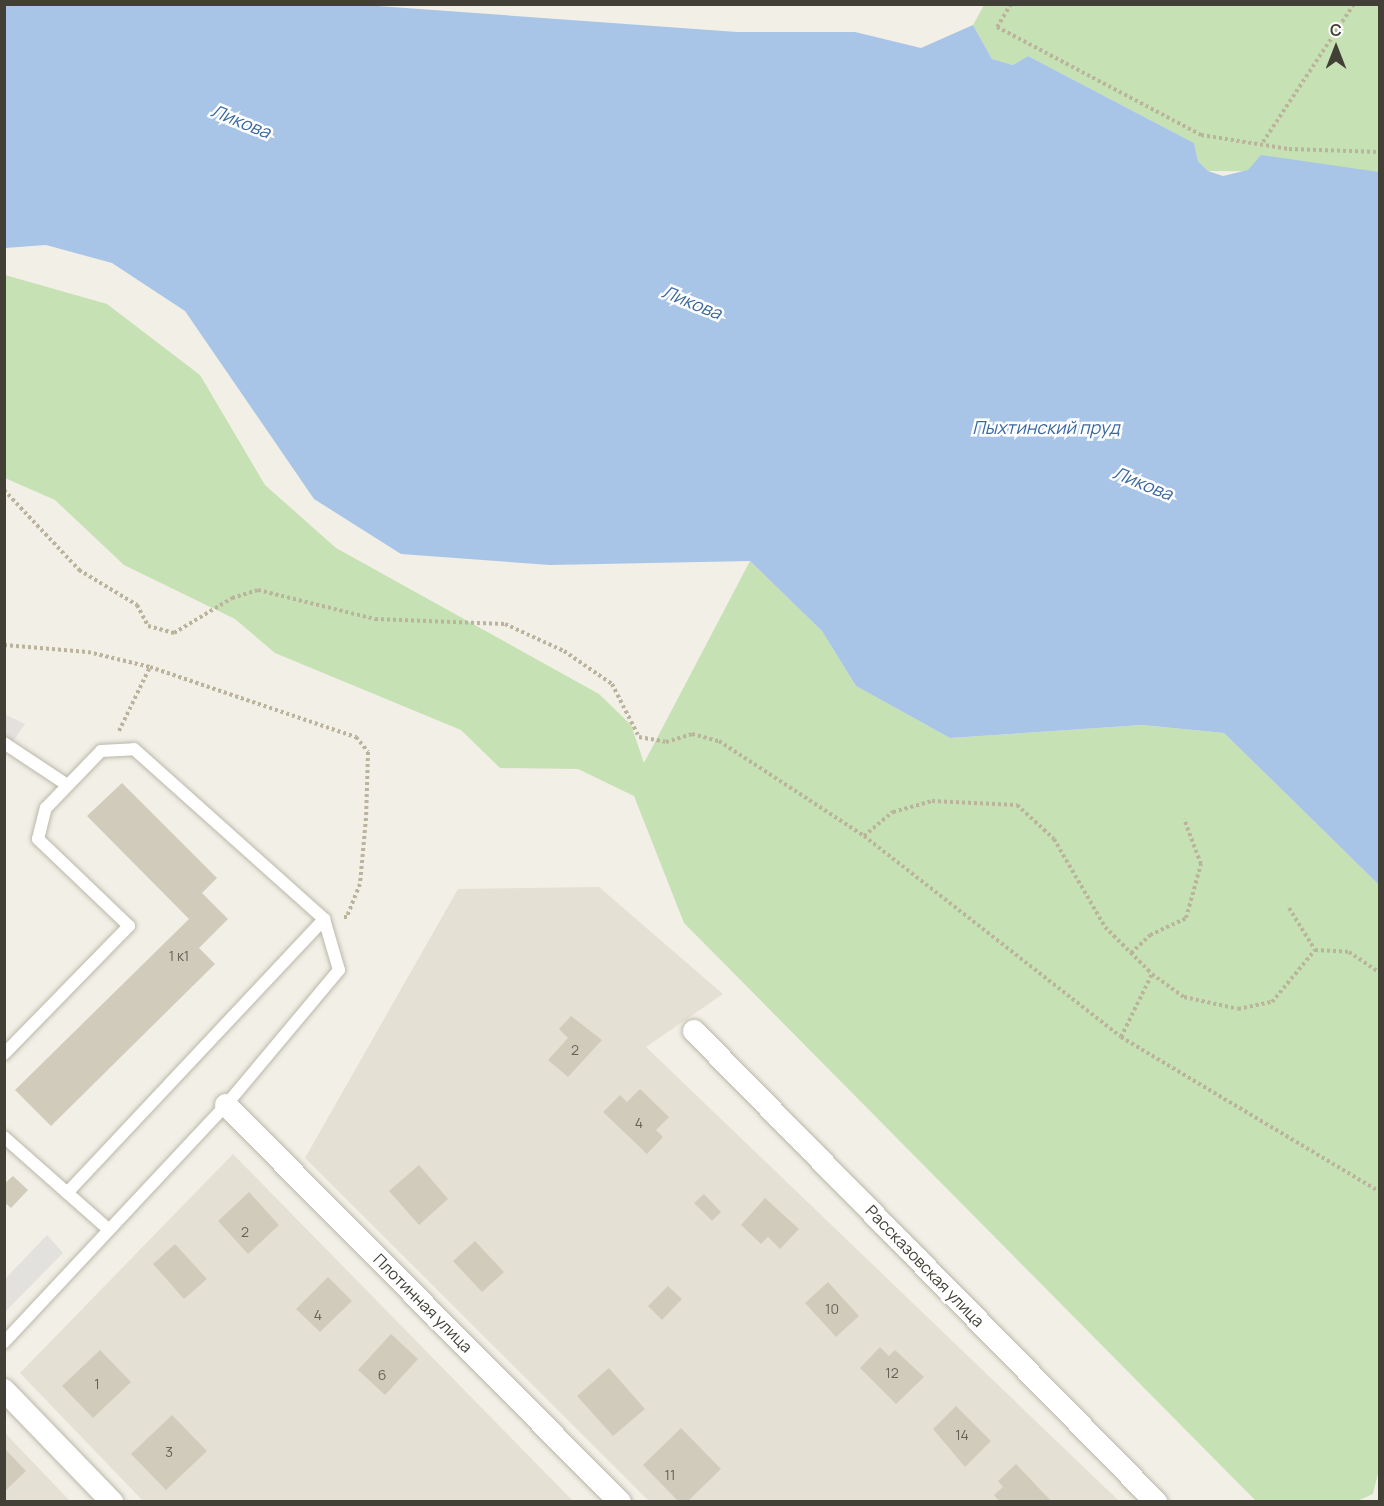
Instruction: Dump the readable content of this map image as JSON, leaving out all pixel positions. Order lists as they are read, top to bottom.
{
  "streets": {
    "street": ["Рассказовская улица", "Плотинная улица"]
  },
  "water": ["Ликова", "Пыхтинский пруд"],
  "house_numbers": [
    "1 к1",
    "2",
    "4",
    "2",
    "10",
    "4",
    "12",
    "6",
    "1",
    "14",
    "3",
    "11"
  ],
  "north": "top"
}
